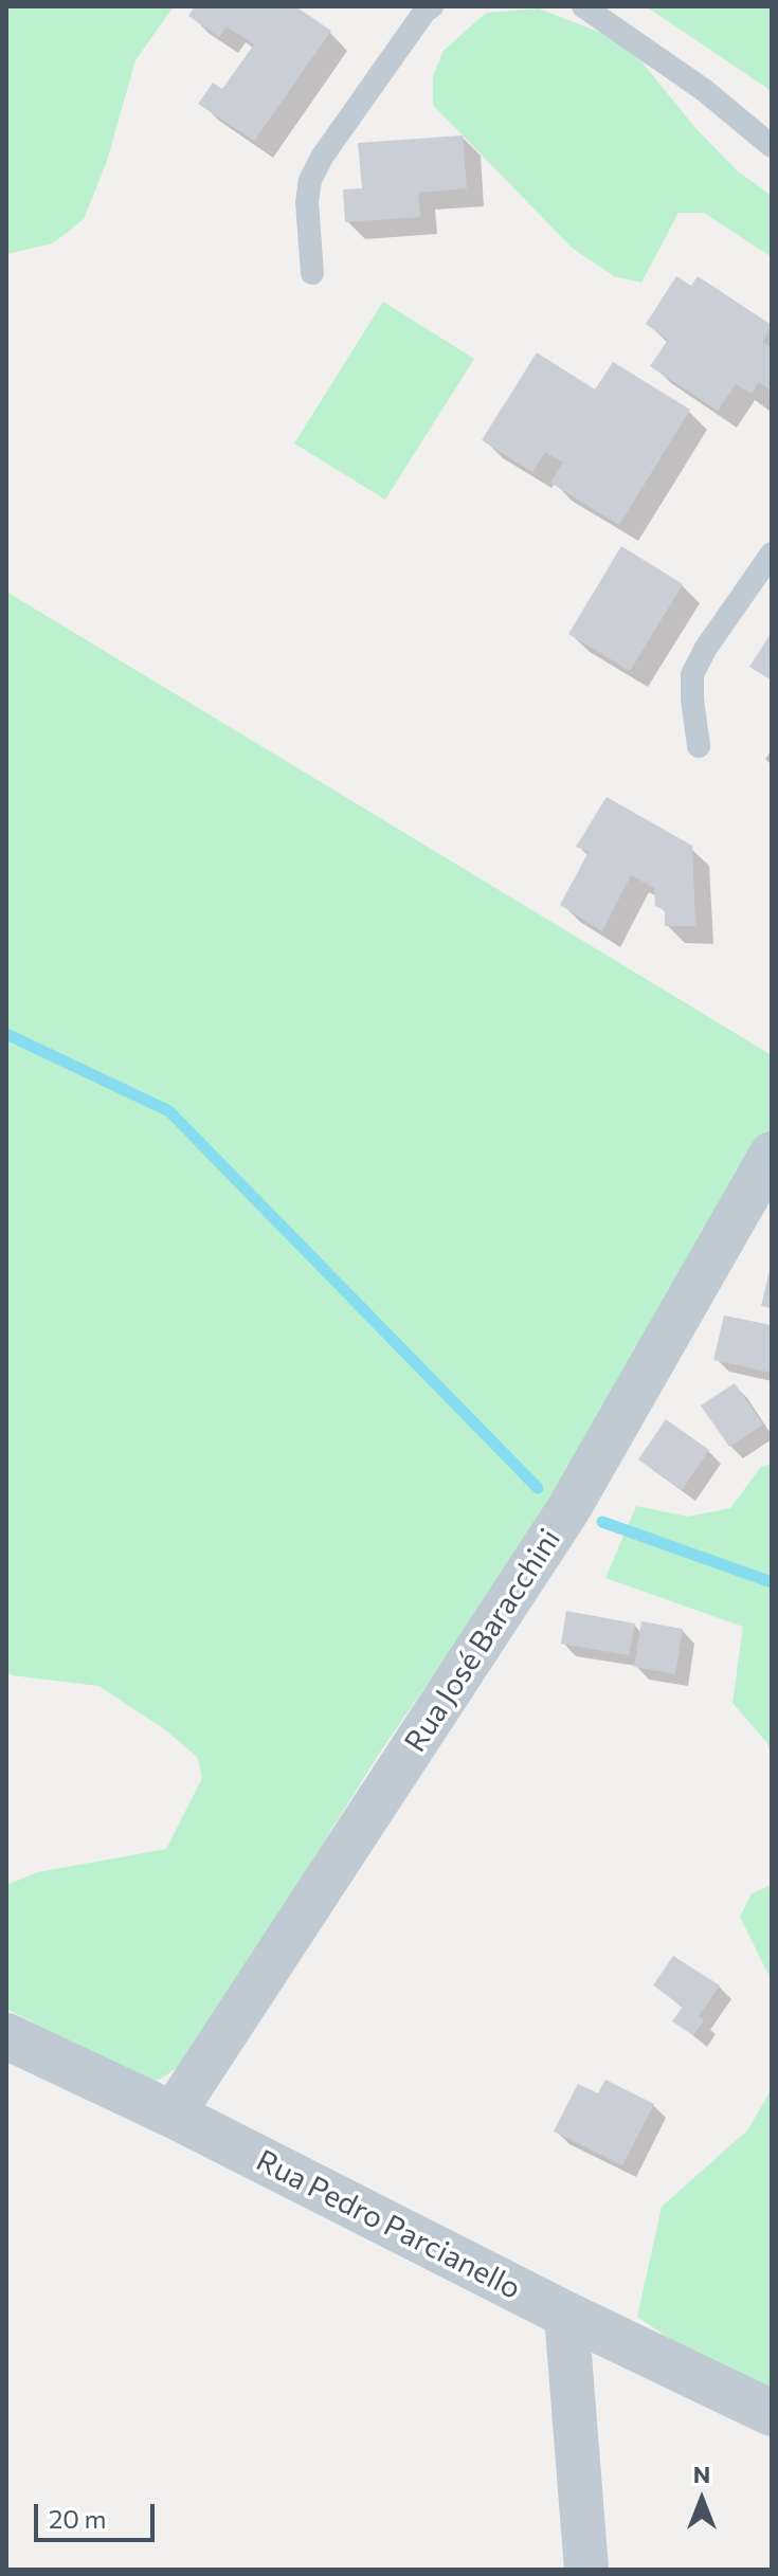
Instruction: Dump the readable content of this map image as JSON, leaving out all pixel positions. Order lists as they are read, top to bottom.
{
  "streets": {
    "street": ["Rua José Baracchini", "Rua Pedro Parcianello"]
  },
  "crossings": [
    ["Rua José Baracchini", "Rua Pedro Parcianello"]
  ],
  "scale_bar": "20 m",
  "north": "top"
}
